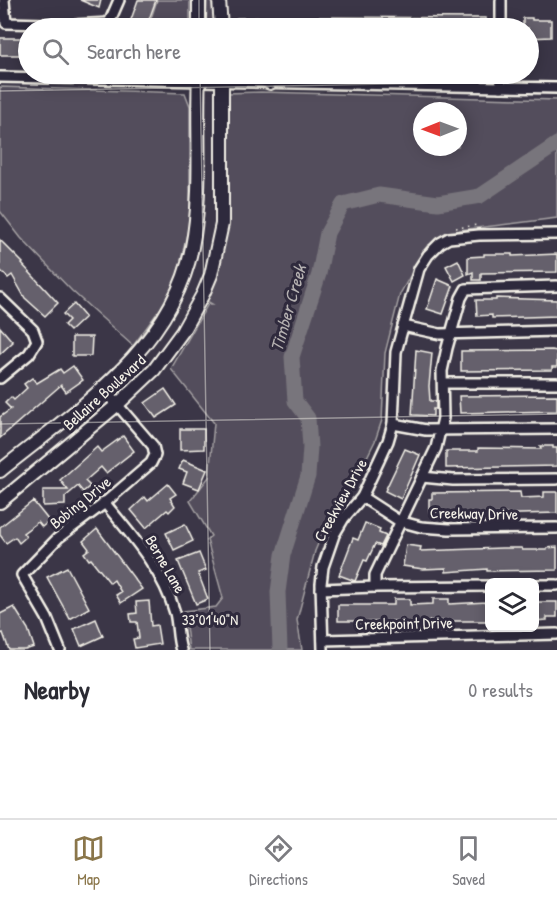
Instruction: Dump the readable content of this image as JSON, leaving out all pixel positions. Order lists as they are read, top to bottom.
{
  "streets": {
    "main road": ["Bellaire Boulevard"],
    "street": [
      "Creekview Drive",
      "Bobing Drive",
      "Creekway Drive",
      "Berne Lane",
      "Creekpoint Drive"
    ]
  },
  "crossings": [
    ["Bellaire Boulevard", "Bobing Drive"],
    ["Creekview Drive", "Creekway Drive"],
    ["Creekview Drive", "Creekpoint Drive"],
    ["Bobing Drive", "Berne Lane"]
  ],
  "water": ["Timber Creek"],
  "north": "left",
  "page": {
    "search": "Search here",
    "heading": ["Nearby", "0 results"],
    "nav": ["Map", "Directions", "Saved"]
  },
  "coordinates": ["33°01'40\"N"]
}
